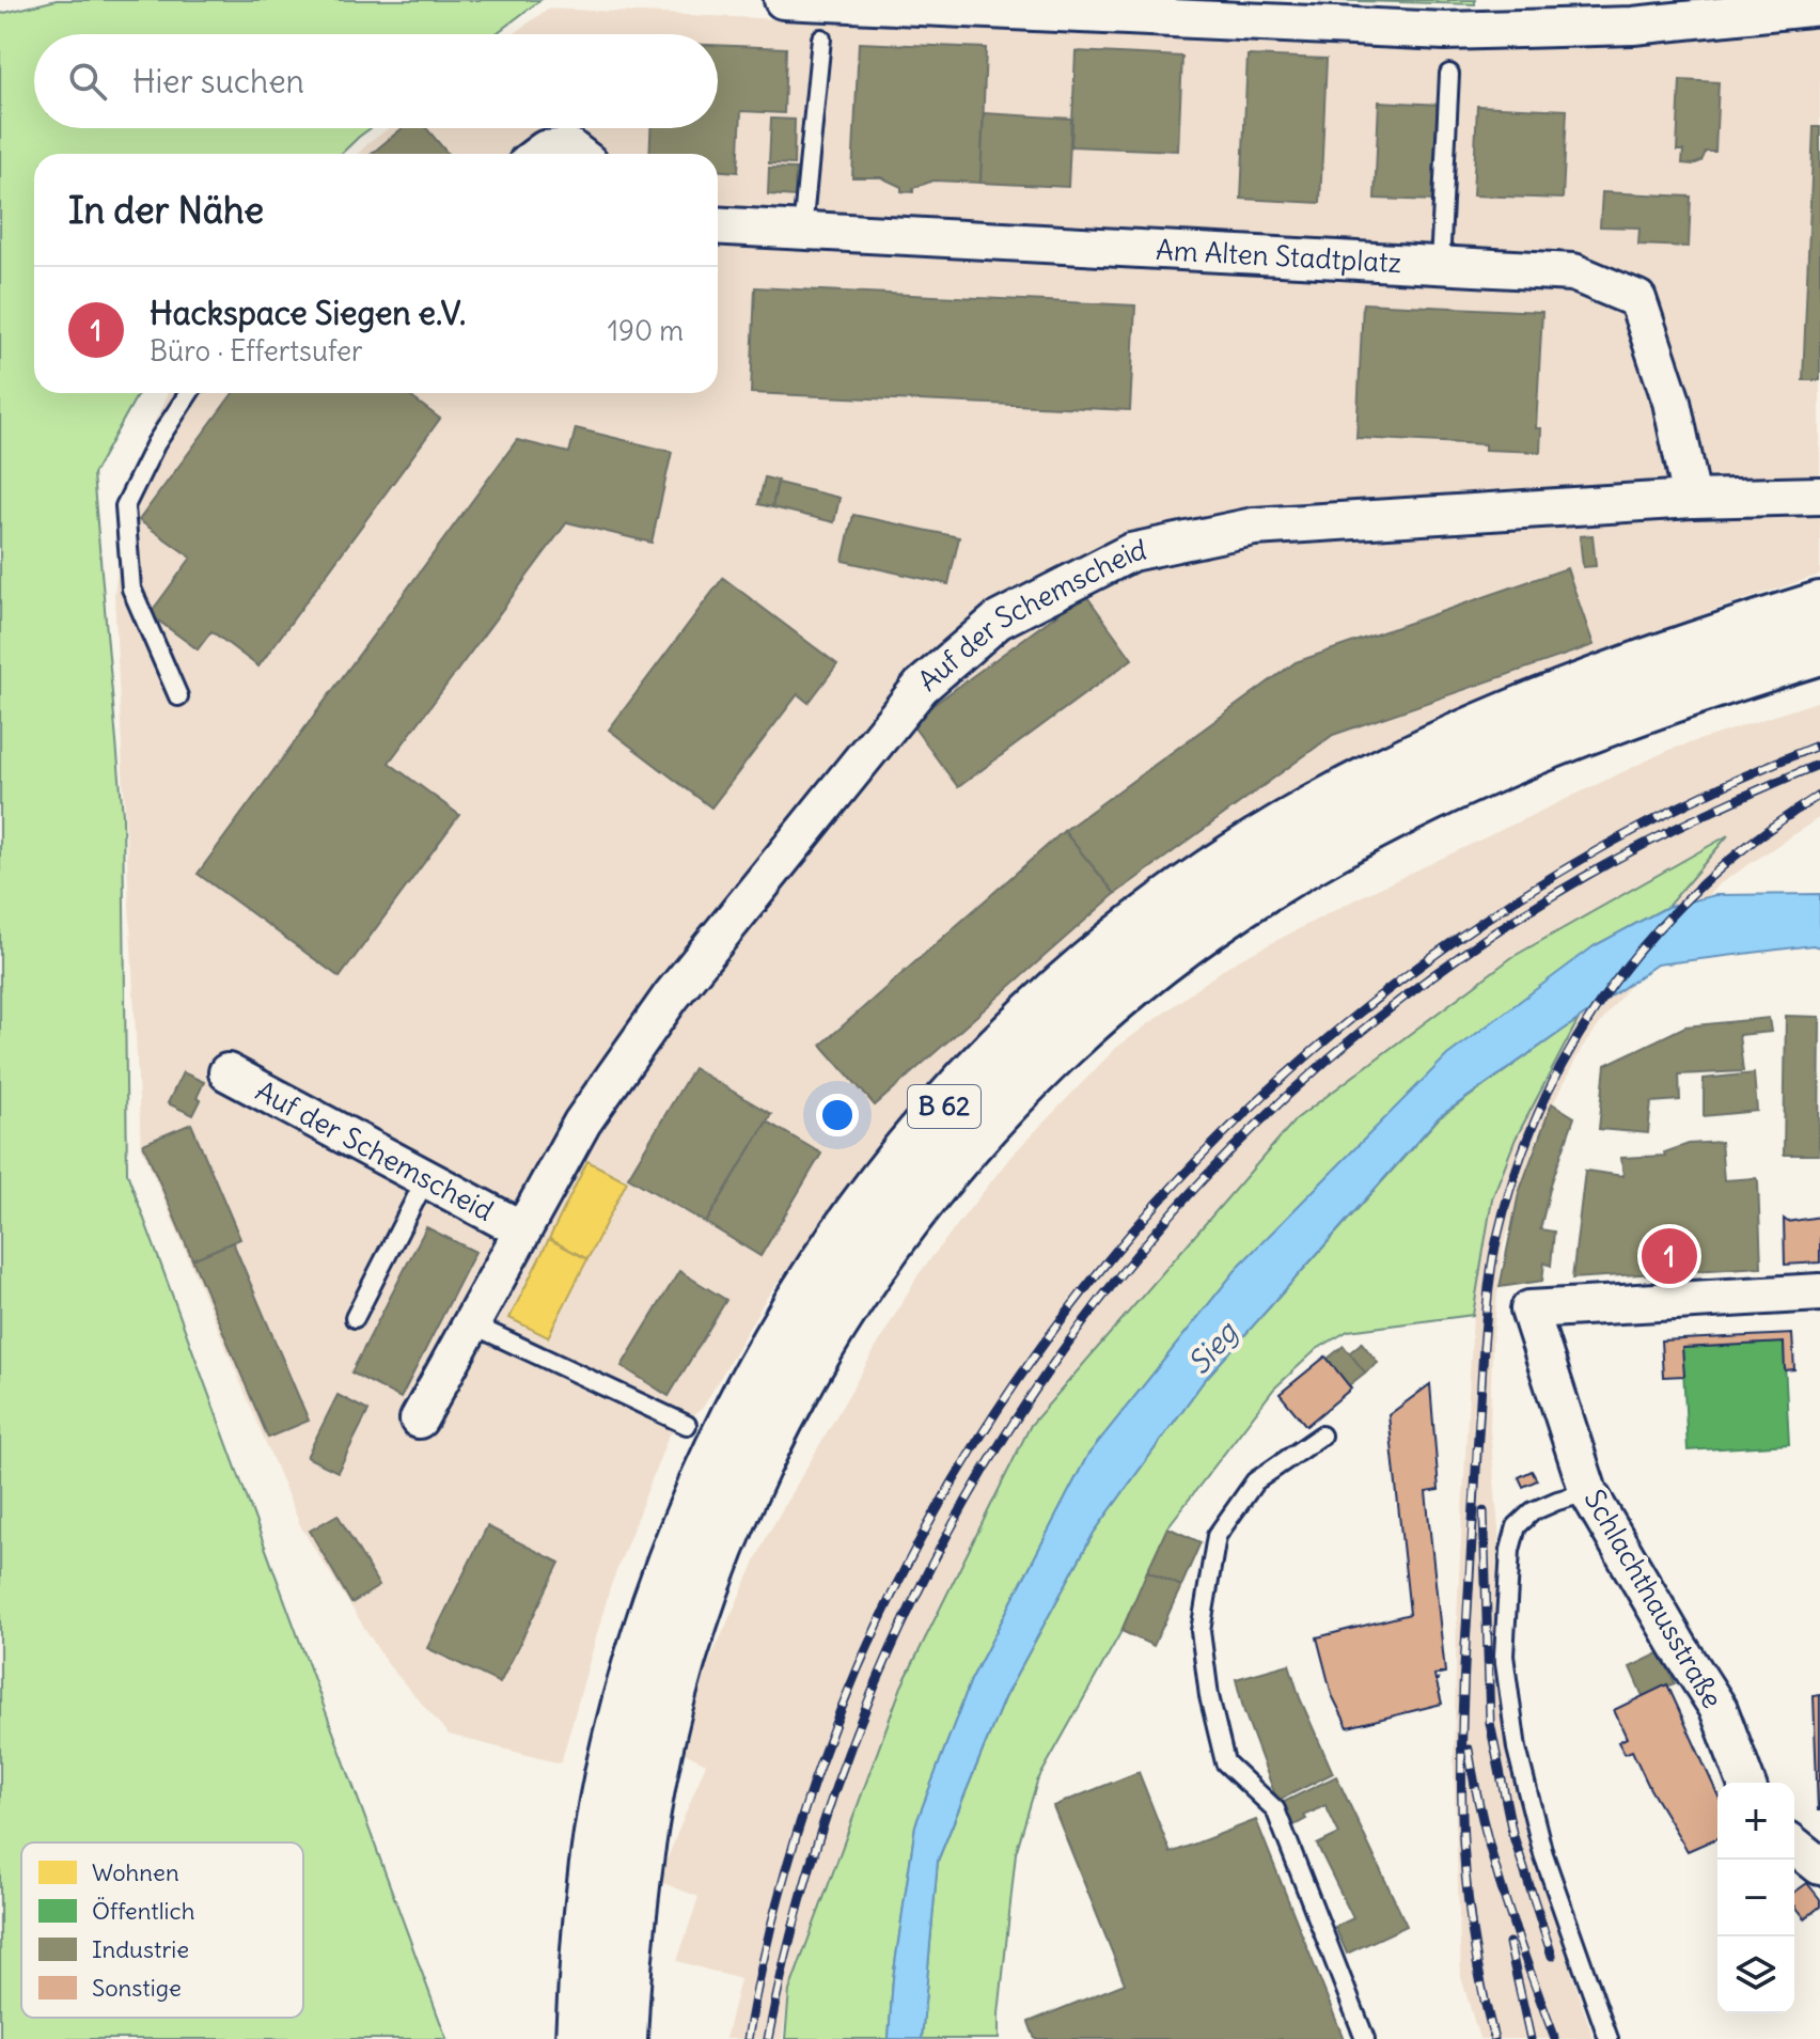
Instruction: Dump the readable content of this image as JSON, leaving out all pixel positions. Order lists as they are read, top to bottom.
{
  "streets": {
    "highway": ["B 62"],
    "street": ["Am Alten Stadtplatz", "Auf der Schemscheid", "Schlachthausstraße"]
  },
  "crossings": [
    ["Am Alten Stadtplatz", "Auf der Schemscheid"]
  ],
  "water": ["Sieg"],
  "legend": [
    "Wohnen",
    "Öffentlich",
    "Industrie",
    "Sonstige"
  ],
  "page": {
    "search": "Hier suchen",
    "heading": "In der Nähe",
    "list": [
      {
        "mark": "1",
        "name": "Hackspace Siegen e.V.",
        "note": "Büro · Effertsufer",
        "value": "190 m"
      }
    ],
    "pins": "1",
    "map_buttons": ["+", "−"]
  }
}
